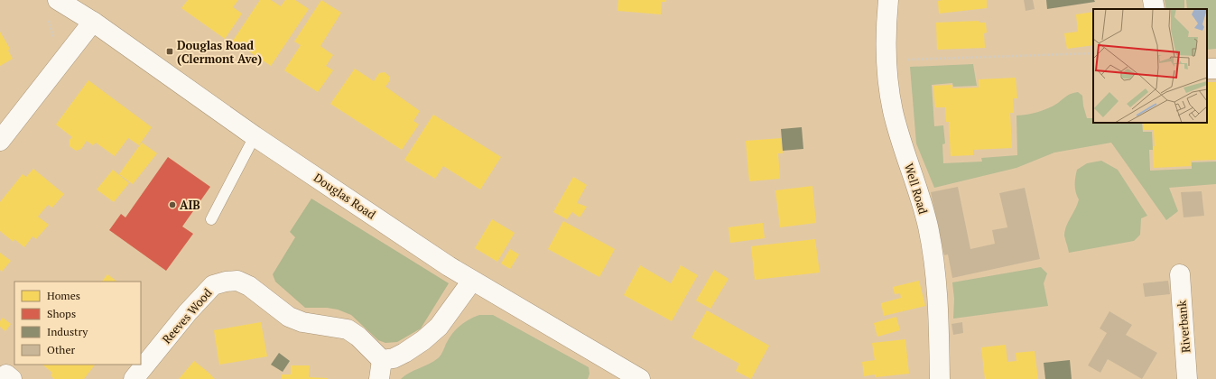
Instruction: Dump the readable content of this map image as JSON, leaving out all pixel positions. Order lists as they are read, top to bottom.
{
  "streets": {
    "main road": [
      "Well Road",
      "Douglas Road",
      "Reeves Wood",
      "Riverbank"
    ]
  },
  "crossings": [
    ["Douglas Road", "Reeves Wood"]
  ],
  "places": {
    "transit": ["Douglas Road (Clermont Ave)"],
    "other": ["AIB"]
  },
  "legend": [
    "Homes",
    "Shops",
    "Industry",
    "Other"
  ]
}
